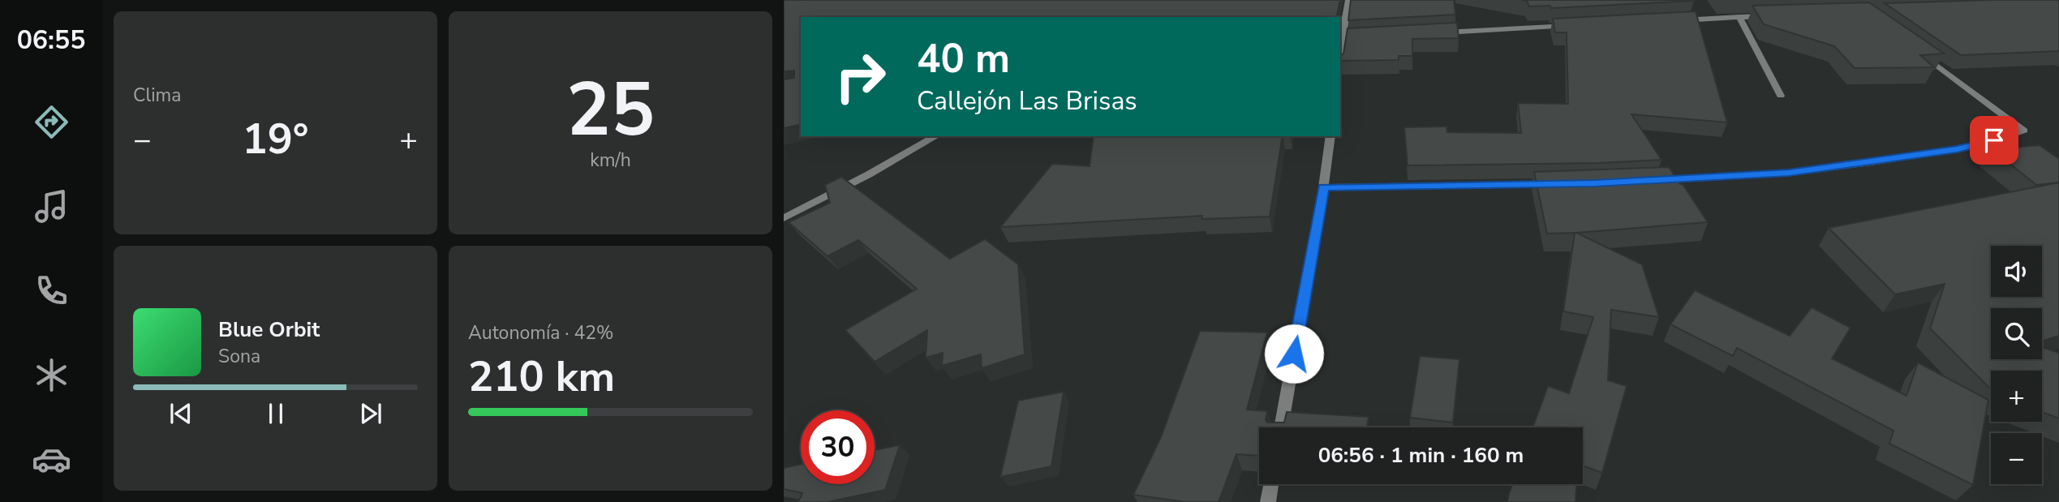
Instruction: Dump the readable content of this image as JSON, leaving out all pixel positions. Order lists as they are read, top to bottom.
{
  "page": {
    "tabs": "06:55",
    "tile": [
      "Clima",
      ["25", "km/h"],
      ["Autonomía · 42%", "210 km"]
    ],
    "turn": ["40 m", "Callejón Las Brisas"],
    "heat": ["−", "19°", "+"],
    "map_buttons": ["+", "−"],
    "song": ["Blue Orbit", "Sona"],
    "limit": "30",
    "trip": "06:56 · 1 min · 160 m"
  }
}
